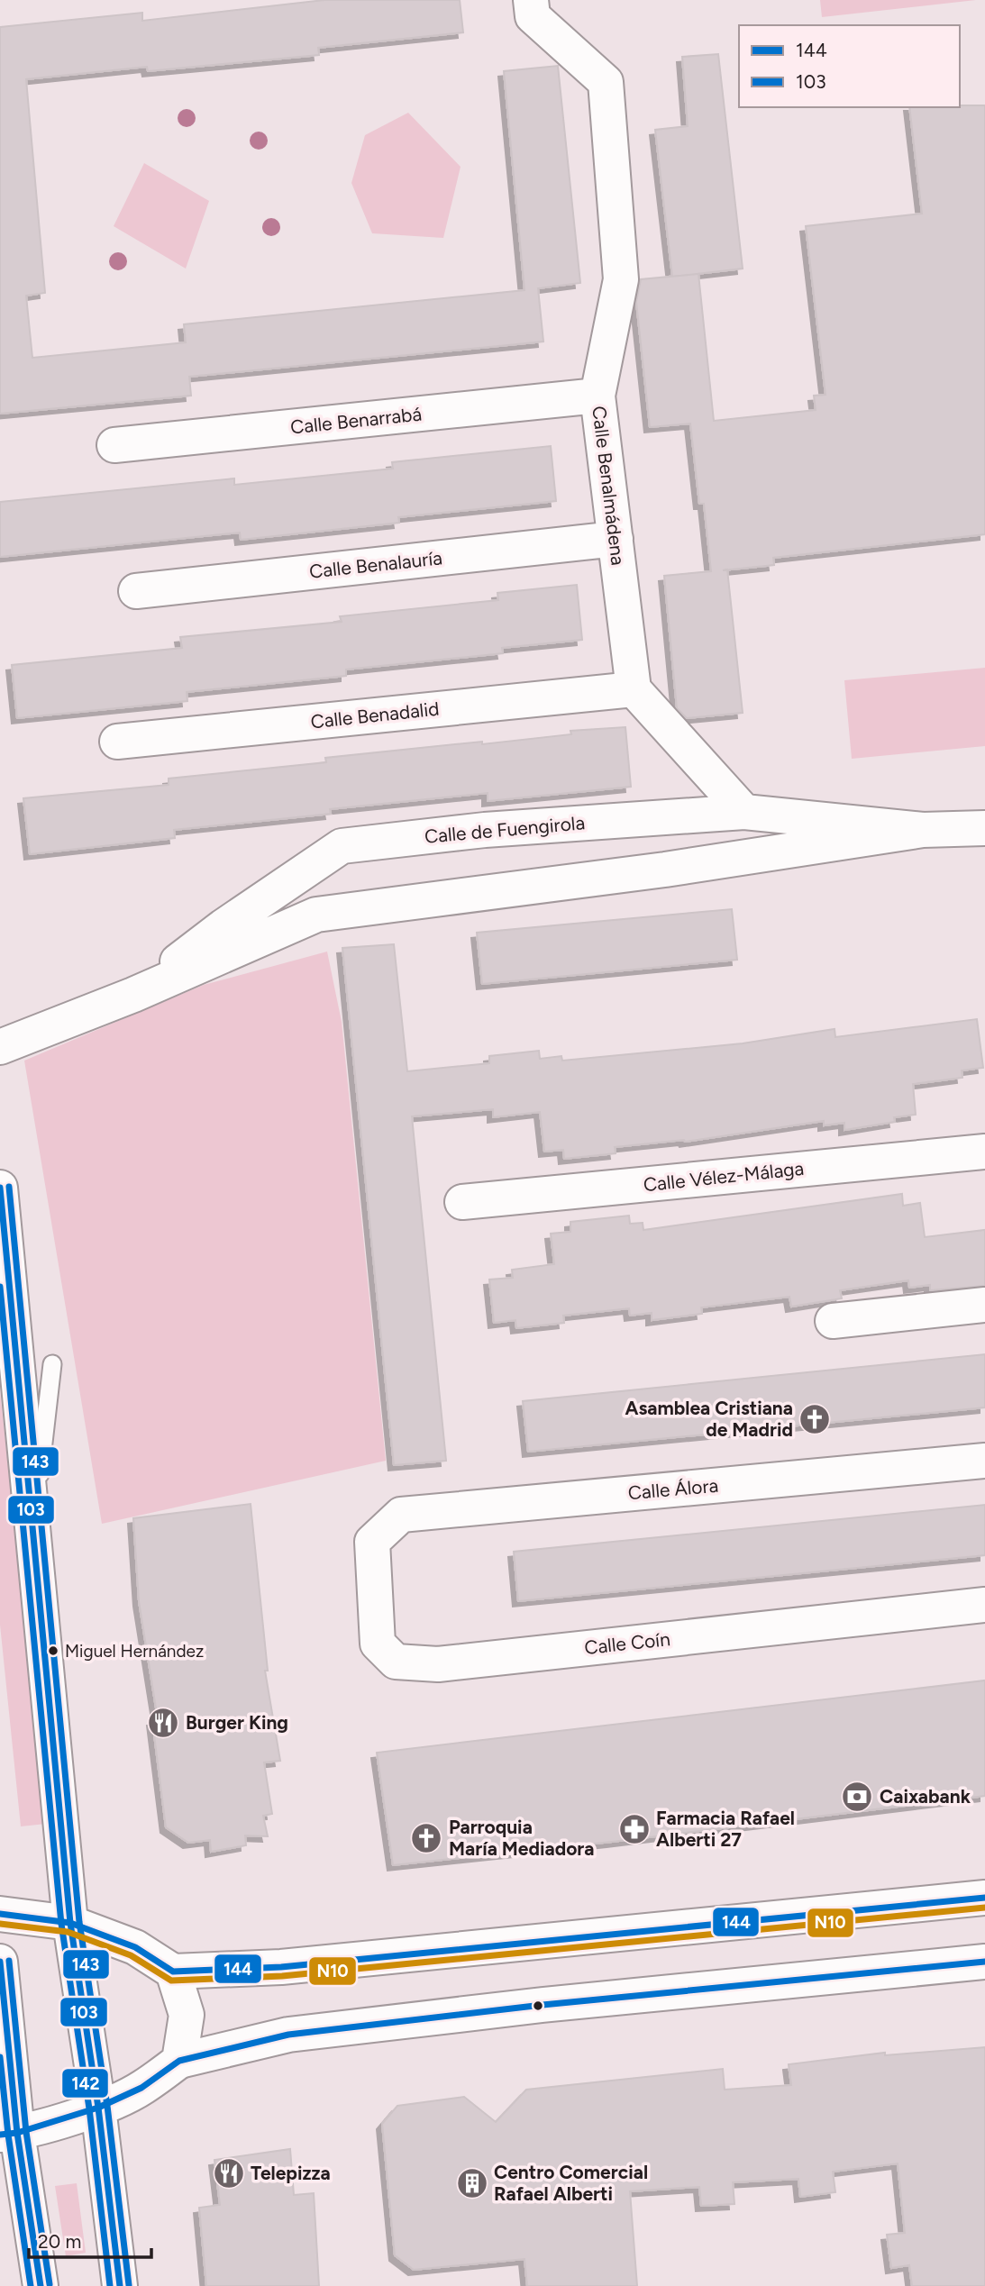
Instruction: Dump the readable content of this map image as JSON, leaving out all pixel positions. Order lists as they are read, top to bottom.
{
  "streets": {
    "street": [
      "Calle Benarrabá",
      "Calle Benalmádena",
      "Calle Benalauría",
      "Calle Benadalid",
      "Calle de Fuengirola",
      "Calle Vélez-Málaga",
      "Calle Álora",
      "Calle Coín"
    ]
  },
  "crossings": [
    ["Calle Benarrabá", "Calle Benalmádena"],
    ["Calle Benalmádena", "Calle Benalauría"],
    ["Calle Benalmádena", "Calle Benadalid"],
    ["Calle Álora", "Calle Coín"]
  ],
  "places": {
    "church": ["Asamblea Cristiana de Madrid", "Parroquia María Mediadora"],
    "other": ["Miguel Hernández"],
    "restaurant": ["Burger King", "Telepizza"],
    "bank": ["Caixabank"],
    "pharmacy": ["Farmacia Rafael Alberti 27"],
    "building": ["Centro Comercial Rafael Alberti"]
  },
  "lines": [
    "transit line 143",
    "transit line 103",
    "transit line 142",
    "transit line 144",
    "transit line N10"
  ],
  "legend": ["144", "103"],
  "scale_bar": "20 m"
}
